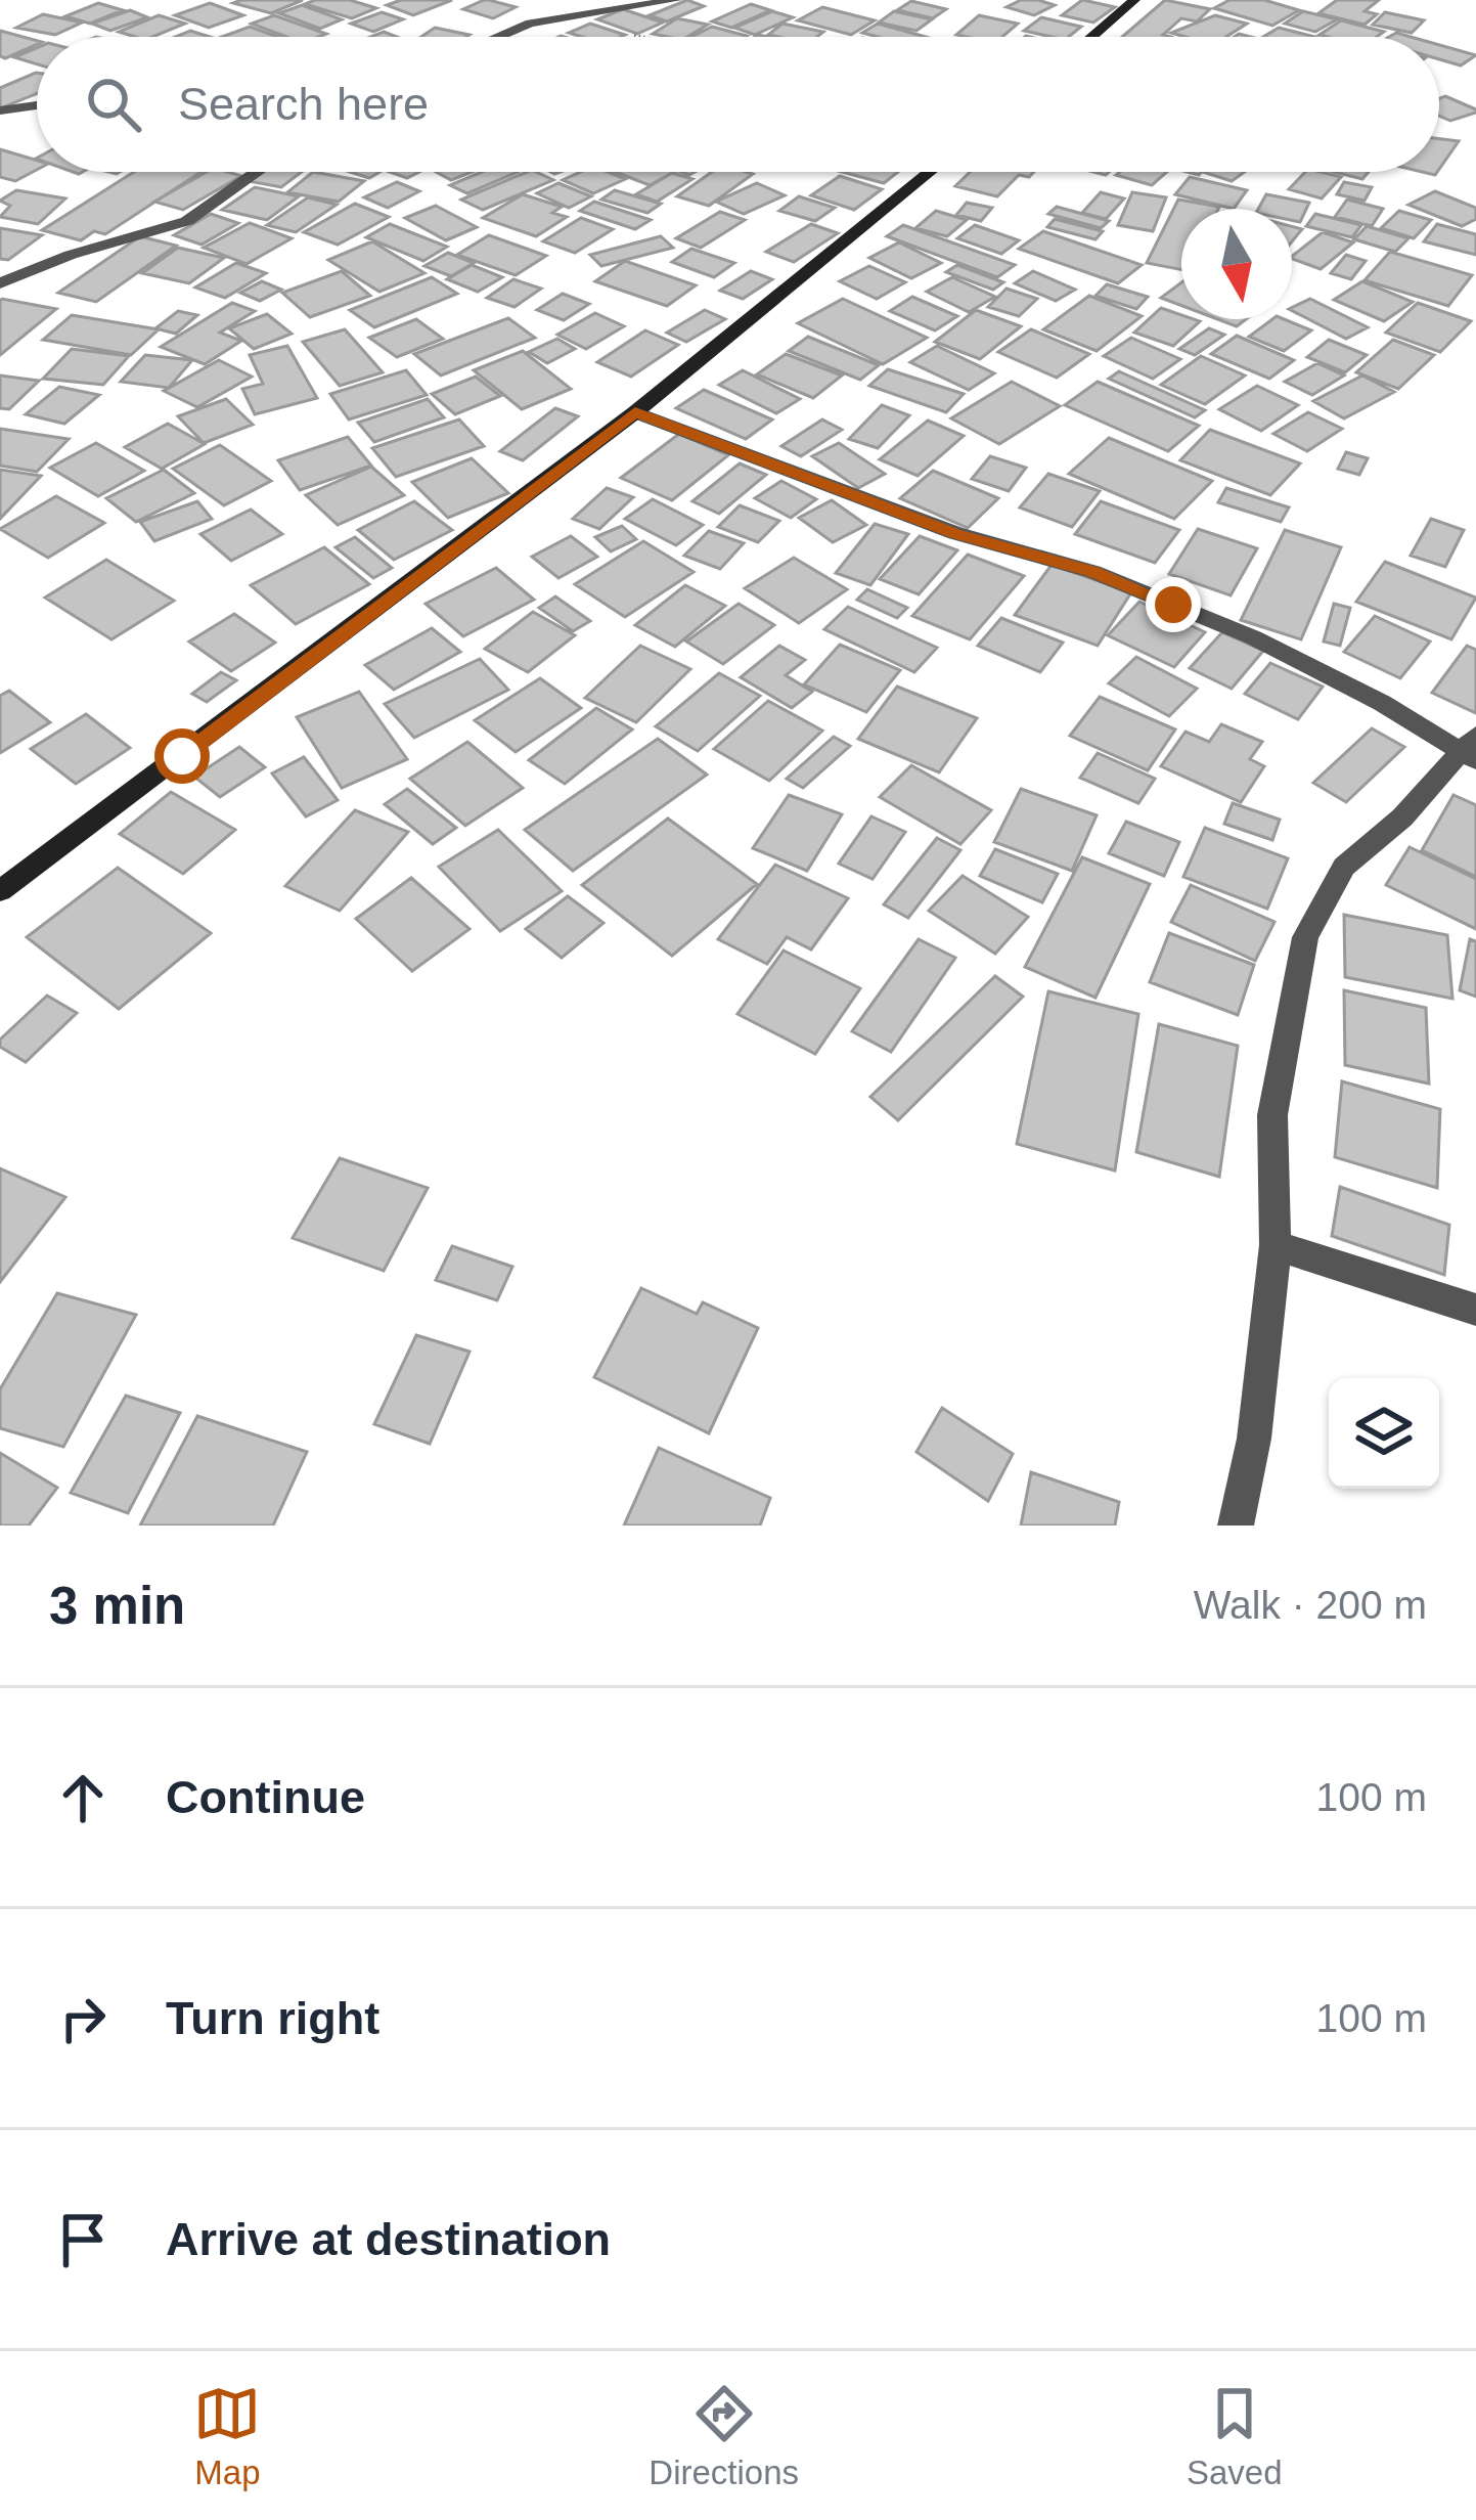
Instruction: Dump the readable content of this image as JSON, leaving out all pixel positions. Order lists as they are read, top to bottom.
{
  "north": "bottom",
  "page": {
    "search": "Search here",
    "heading": ["3 min", "Walk · 200 m"],
    "list": [
      ["Continue", "100 m"],
      ["Turn right", "100 m"],
      "Arrive at destination"
    ],
    "nav": ["Map", "Directions", "Saved"]
  }
}
